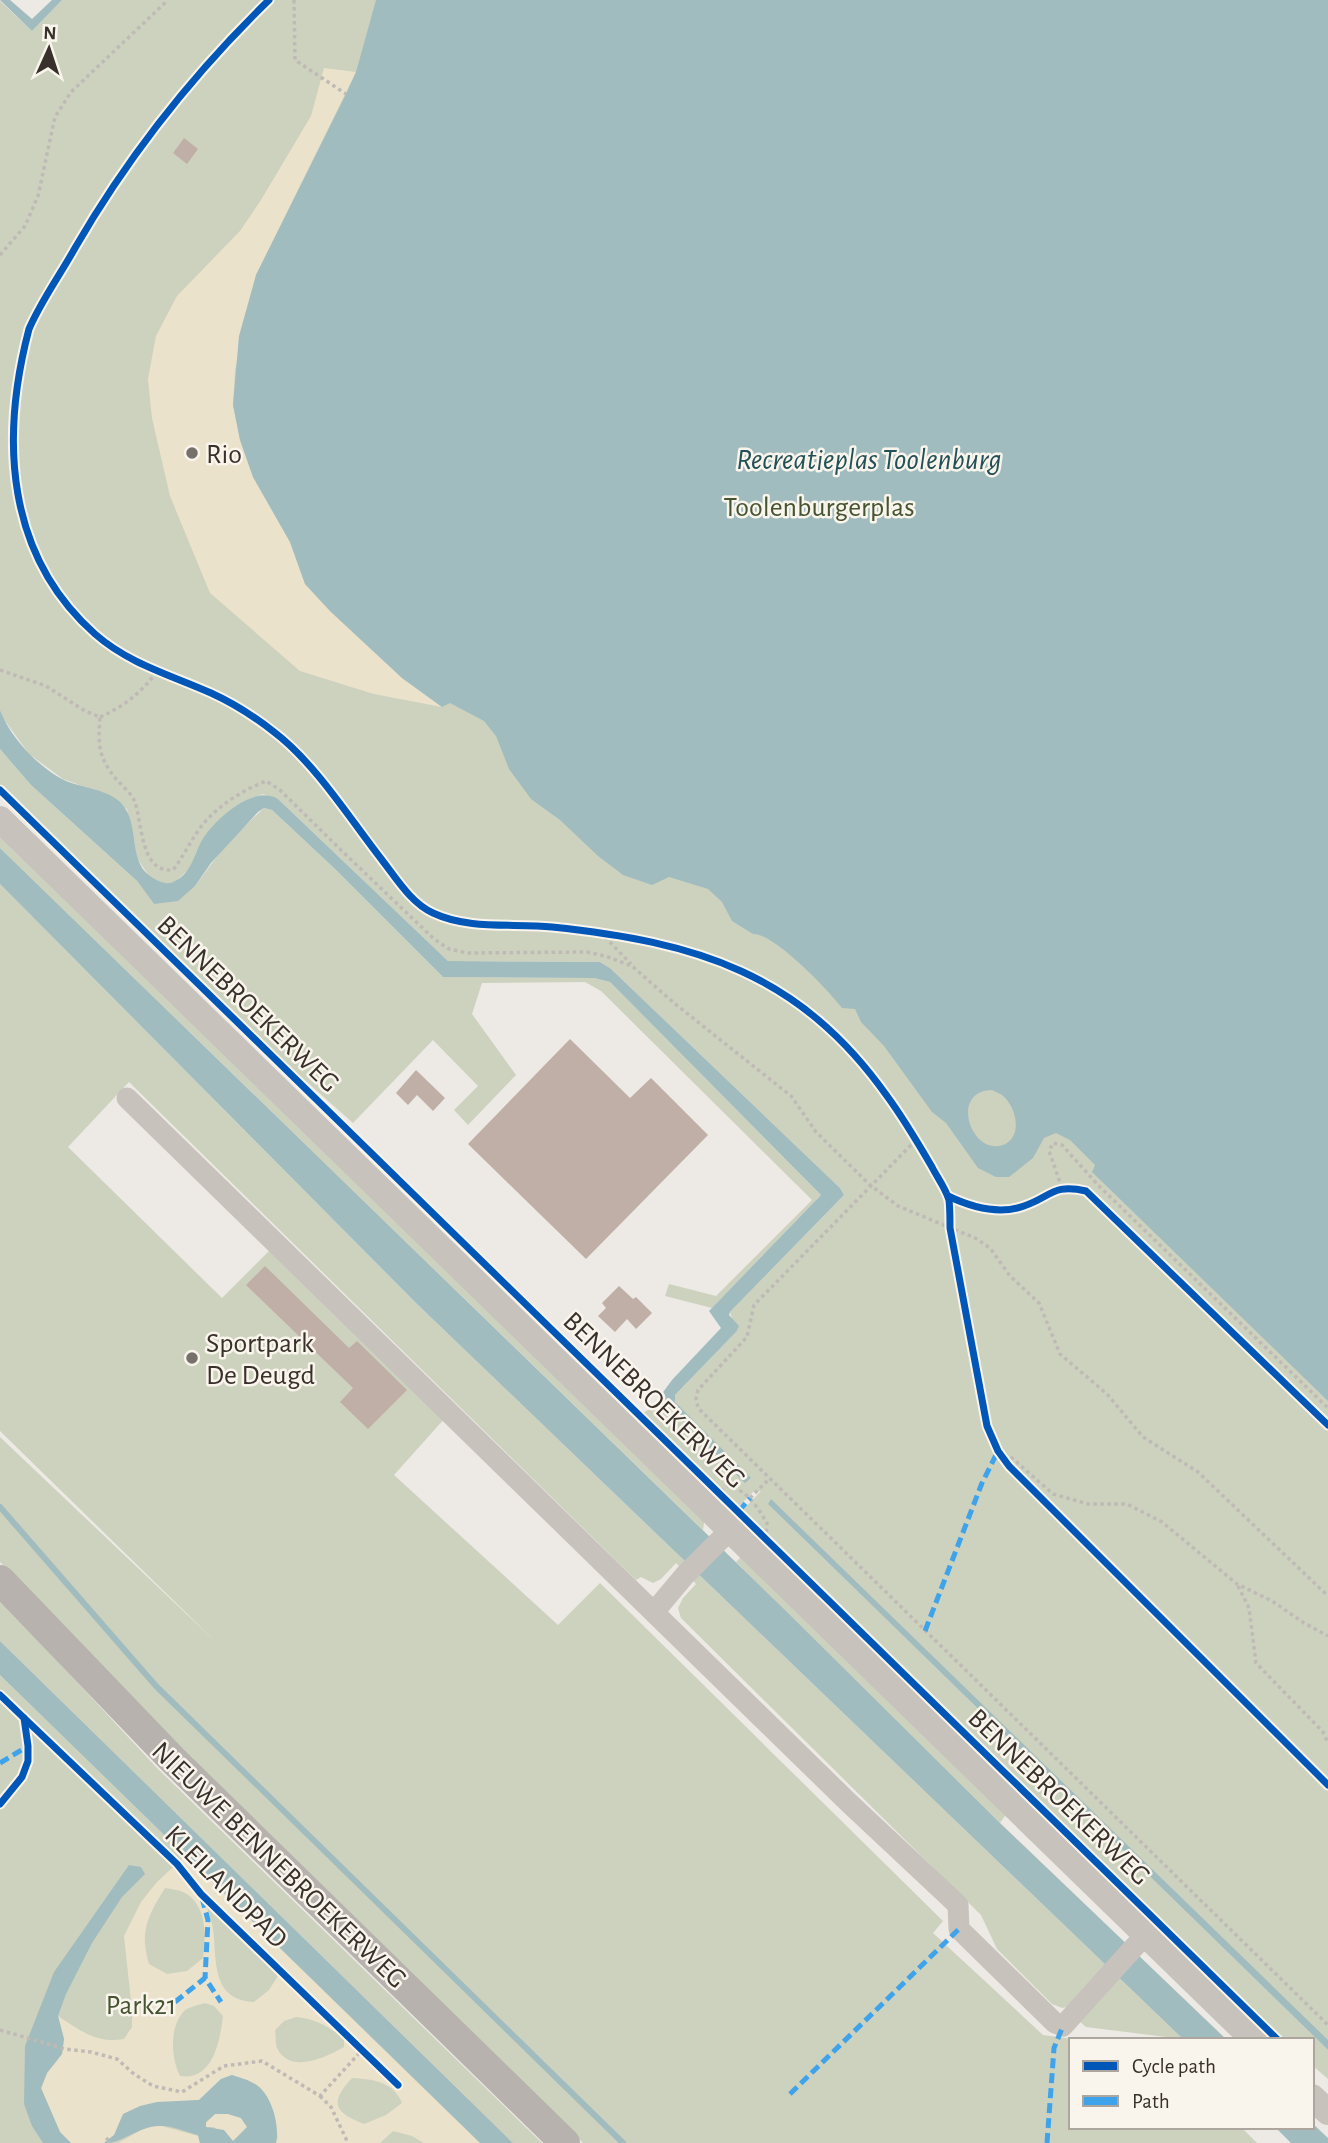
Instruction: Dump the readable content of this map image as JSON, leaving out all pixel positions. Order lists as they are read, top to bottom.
{
  "streets": {
    "main road": ["NIEUWE BENNEBROEKERWEG"],
    "street": ["BENNEBROEKERWEG"],
    "cycle path": ["KLEILANDPAD"]
  },
  "water": ["Recreatieplas Toolenburg"],
  "parks": ["Toolenburgerplas", "Park21"],
  "places": ["Rio", "Sportpark De Deugd"],
  "legend": ["Cycle path", "Path"],
  "north": "top"
}
